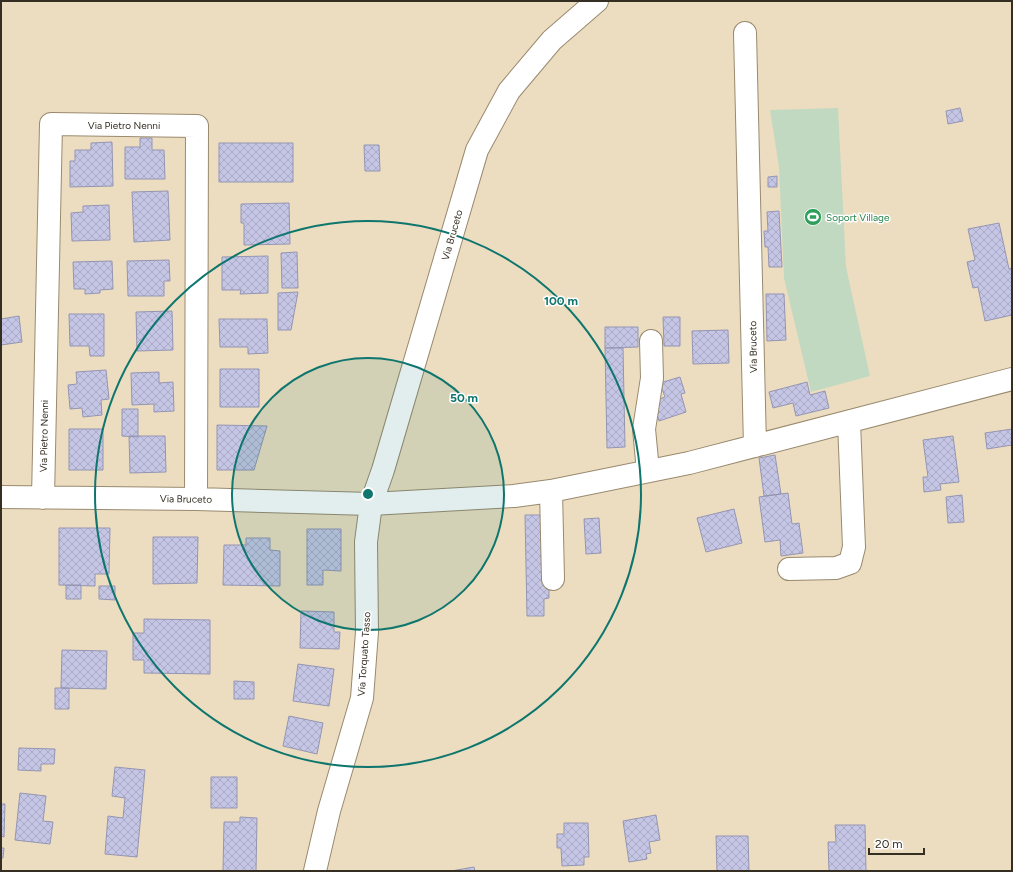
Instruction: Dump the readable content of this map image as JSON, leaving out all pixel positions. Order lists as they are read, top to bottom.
{
  "streets": {
    "street": ["Via Pietro Nenni", "Via Bruceto", "Via Torquato Tasso"]
  },
  "crossings": [
    ["Via Pietro Nenni", "Via Bruceto"],
    ["Via Bruceto", "Via Torquato Tasso"]
  ],
  "places": {
    "sports": ["Soport Village"]
  },
  "scale_bar": "20 m",
  "rings": ["100 m", "50 m"]
}
